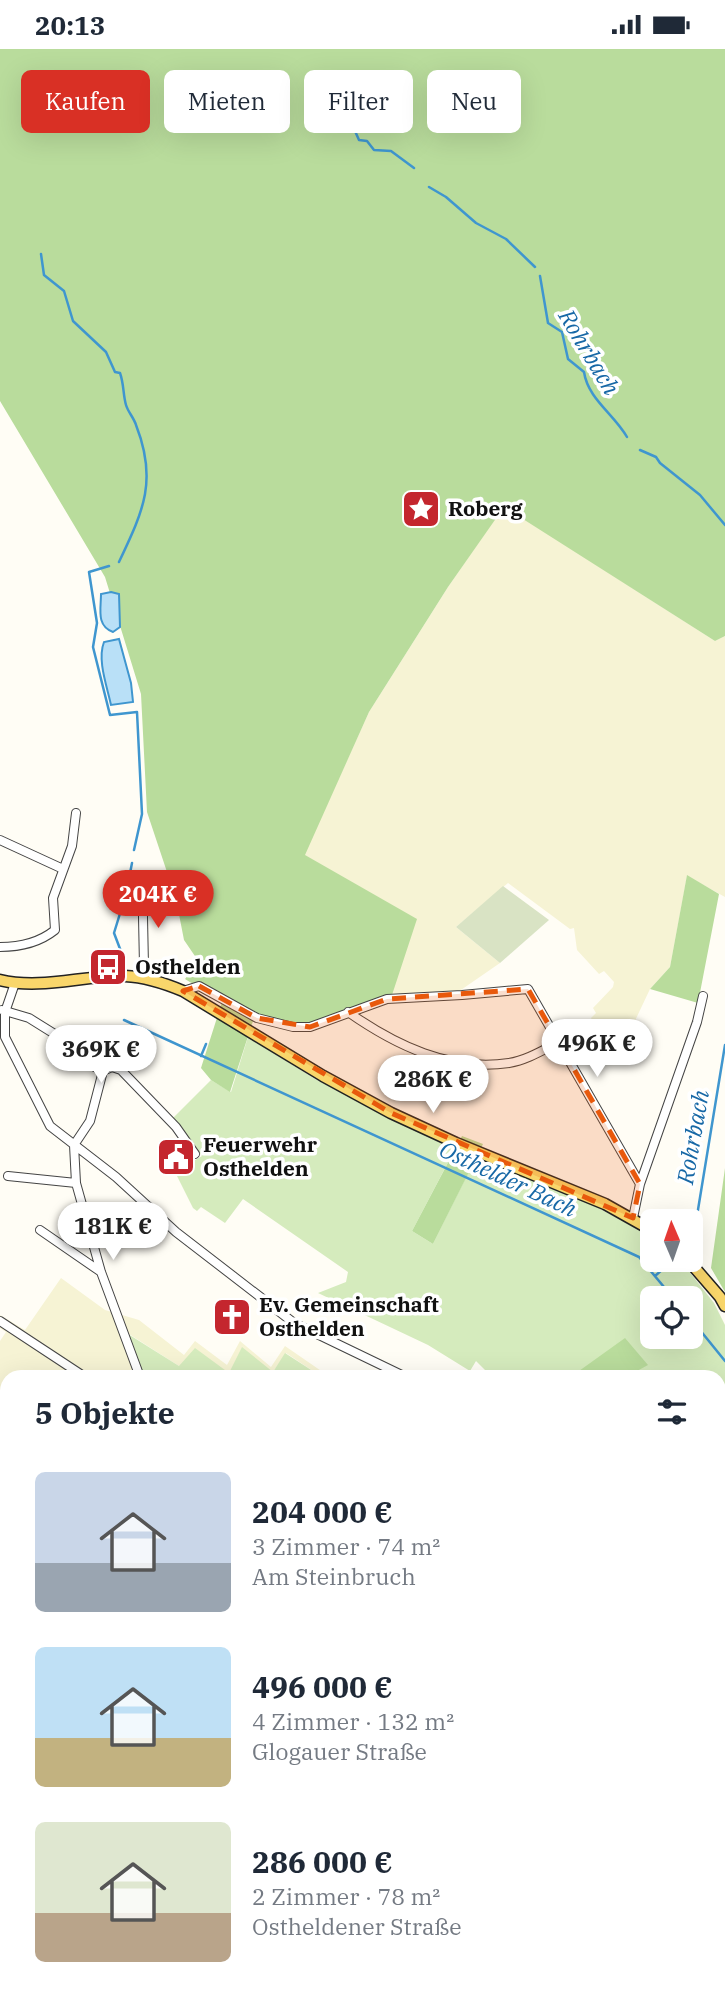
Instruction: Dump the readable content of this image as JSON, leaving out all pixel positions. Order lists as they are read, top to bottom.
{
  "water": ["Rohrbach", "Osthelder Bach"],
  "places": {
    "place": ["Roberg"],
    "bus stop": ["Osthelden"],
    "public building": ["Feuerwehr Osthelden"],
    "church": ["Ev. Gemeinschaft Osthelden"]
  },
  "north": "top",
  "page": {
    "status": "20:13",
    "chip": [
      "Kaufen",
      "Mieten",
      "Filter",
      "Neu"
    ],
    "price": [
      "204K €",
      "496K €",
      "369K €",
      "286K €",
      "181K €"
    ],
    "heading": "5 Objekte",
    "list": [
      {
        "name": "204 000 €",
        "note": "3 Zimmer · 74 m² · Am Steinbruch"
      },
      {
        "name": "496 000 €",
        "note": "4 Zimmer · 132 m² · Glogauer Straße"
      },
      {
        "name": "286 000 €",
        "note": "2 Zimmer · 78 m² · Ostheldener Straße"
      }
    ]
  }
}
